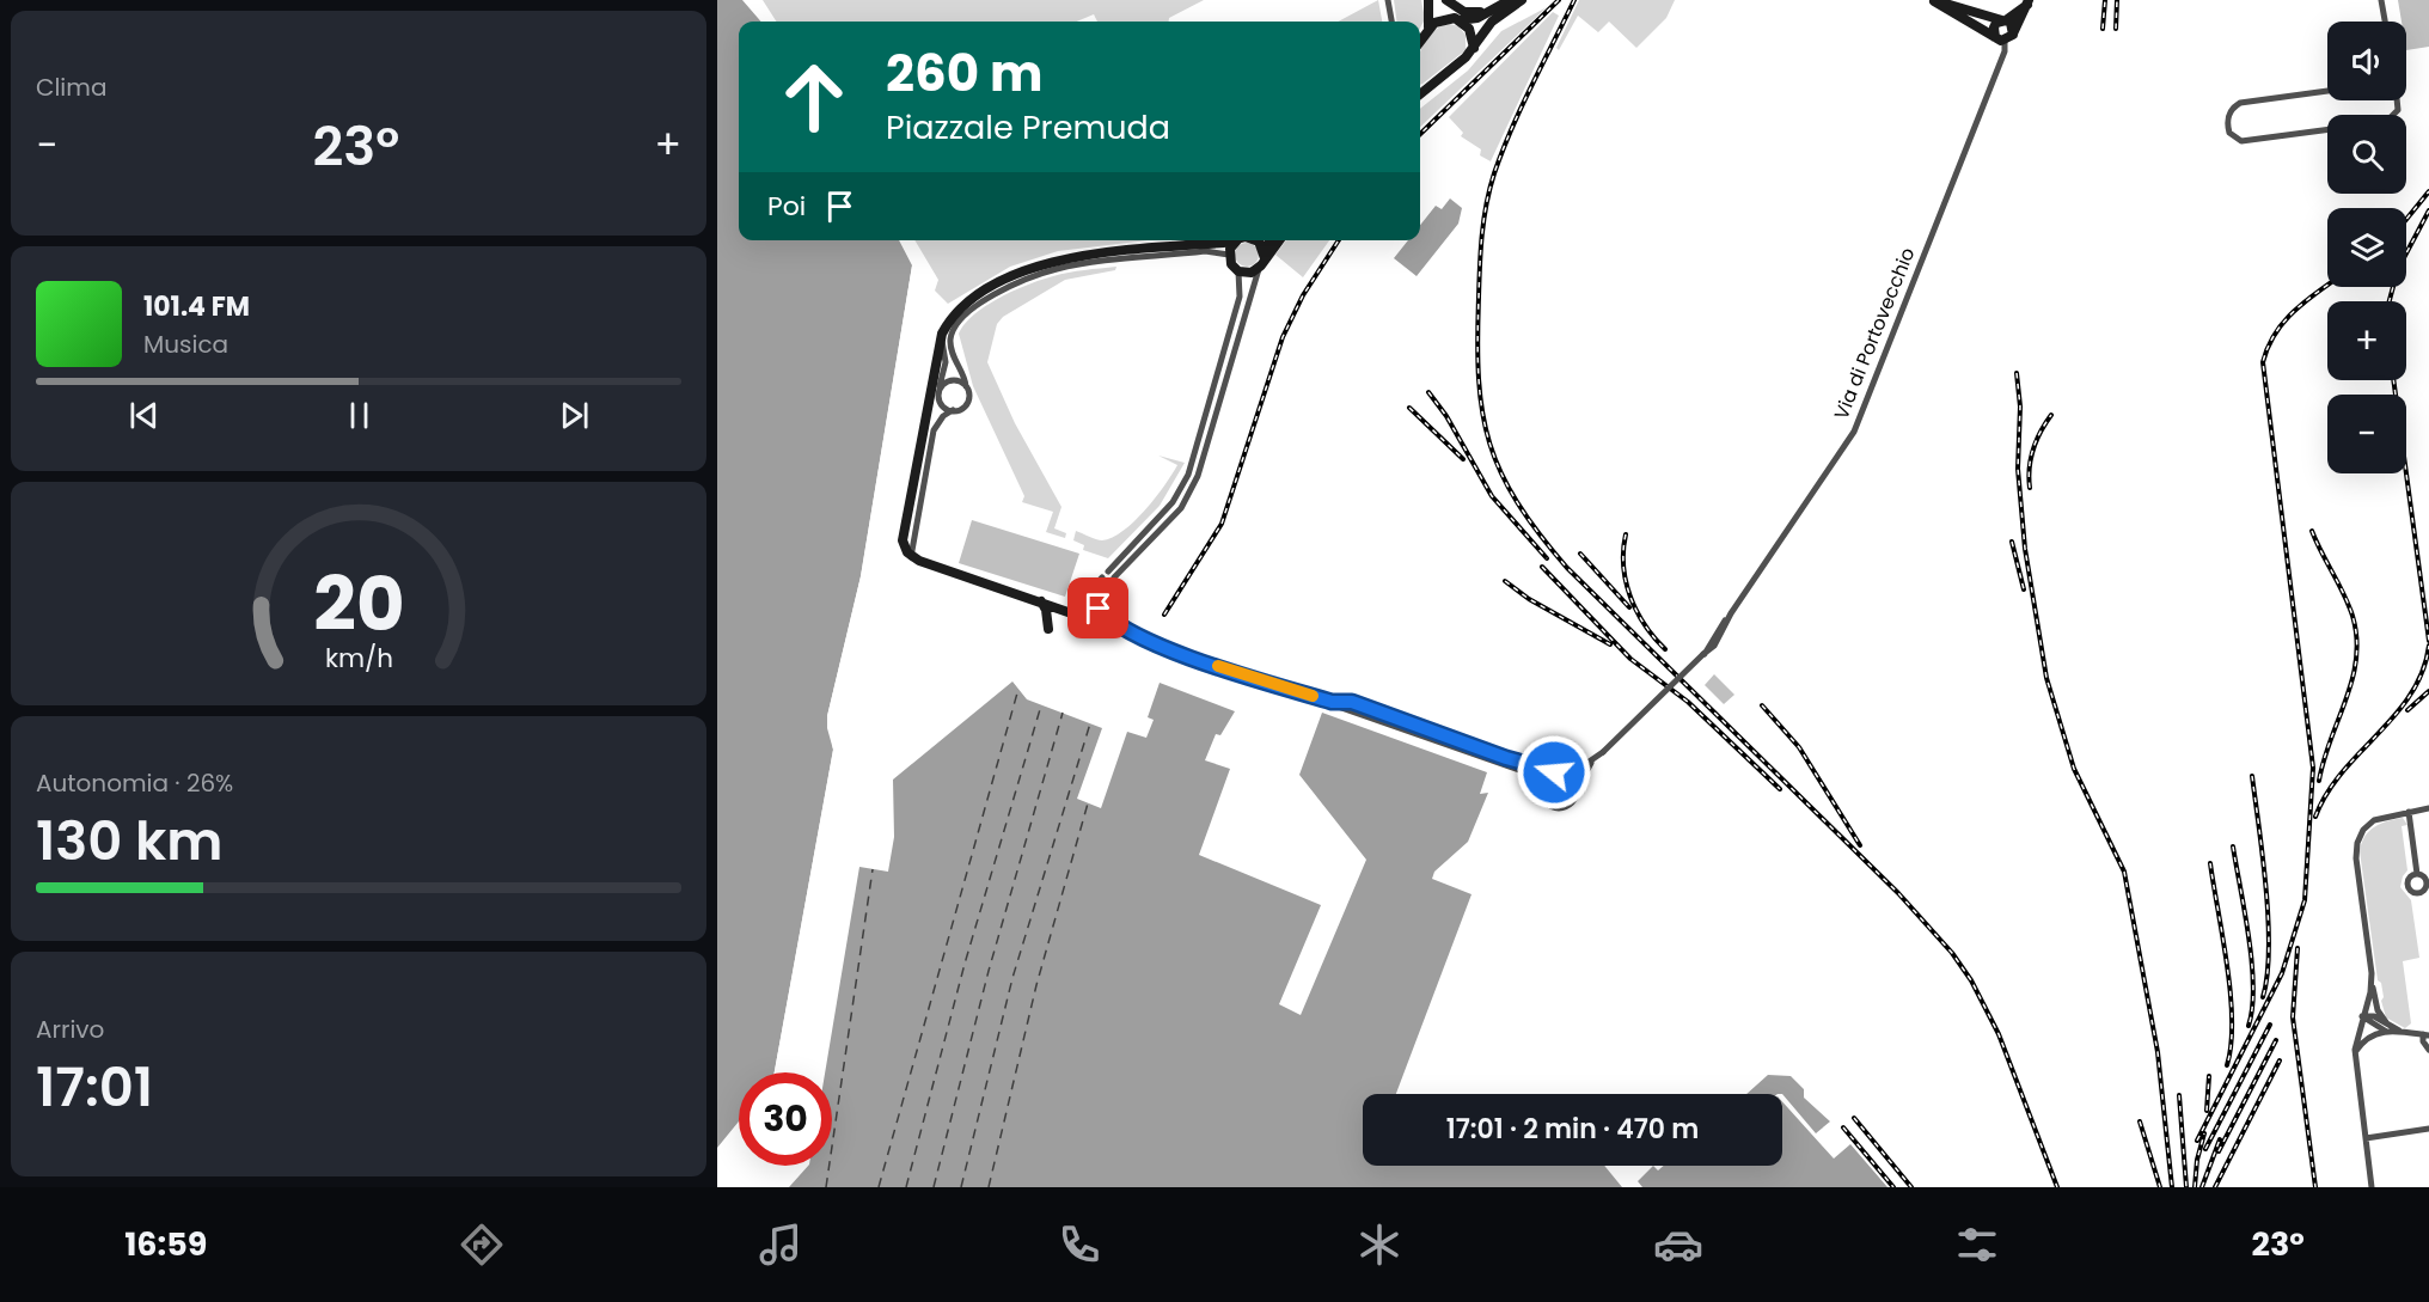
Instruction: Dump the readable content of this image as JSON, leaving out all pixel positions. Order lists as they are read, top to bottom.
{
  "streets": {
    "street": ["Via di Portovecchio"]
  },
  "page": {
    "tile": [
      "Clima",
      ["Autonomia · 26%", "130 km"],
      ["Arrivo", "17:01"]
    ],
    "map_buttons": ["+", "−"],
    "turn": ["260 m", "Piazzale Premuda"],
    "heat": ["−", "23°", "+"],
    "then": "Poi",
    "song": ["101.4 FM", "Musica"],
    "limit": "30",
    "trip": "17:01 · 2 min · 470 m",
    "tabs": ["16:59", "23°"],
    "gauge": ["20", "km/h"]
  }
}
